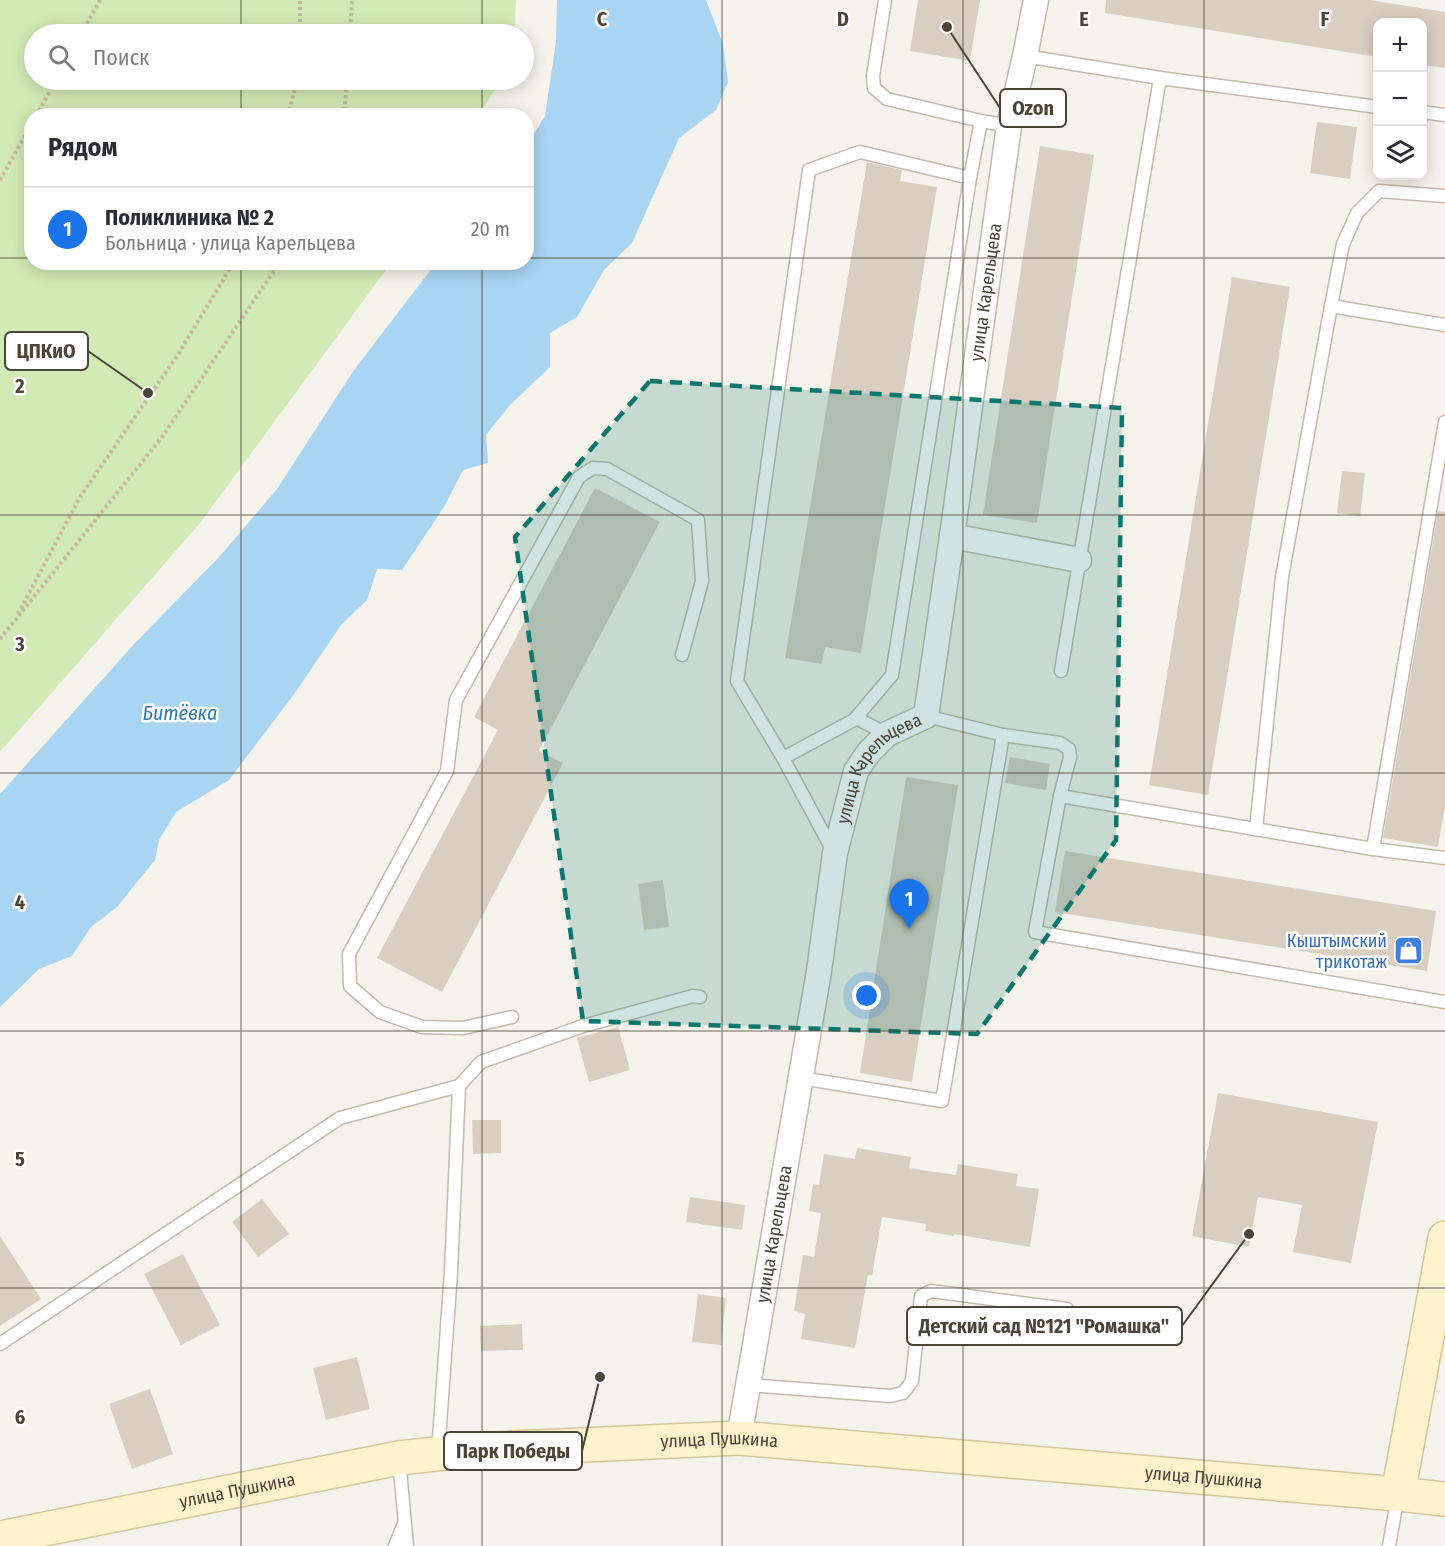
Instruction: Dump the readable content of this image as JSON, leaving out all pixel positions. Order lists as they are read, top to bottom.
{
  "streets": {
    "main road": ["улица Пушкина"],
    "street": ["улица Карельцева"]
  },
  "crossings": [
    ["улица Карельцева", "улица Пушкина"]
  ],
  "water": ["Битёвка"],
  "places": {
    "other": [
      "Ozon",
      "ЦПКиО",
      "Детский сад №121 \"Ромашка\"",
      "Парк Победы"
    ],
    "shop": ["Кыштымский трикотаж"]
  },
  "page": {
    "map_buttons": ["+", "−"],
    "search": "Поиск",
    "heading": "Рядом",
    "list": [
      {
        "mark": "1",
        "name": "Поликлиника № 2",
        "note": "Больница · улица Карельцева",
        "value": "20 m"
      }
    ],
    "pins": "1"
  },
  "grid": {
    "columns": [
      "C",
      "D",
      "E",
      "F"
    ],
    "rows": [
      "2",
      "3",
      "4",
      "5",
      "6"
    ]
  }
}
